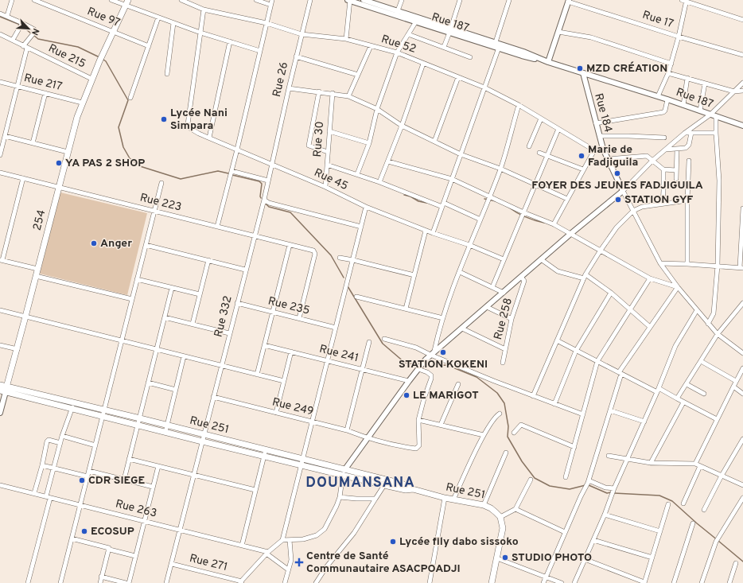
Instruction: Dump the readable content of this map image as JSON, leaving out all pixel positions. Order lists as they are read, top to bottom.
{
  "streets": {
    "main road": ["254", "Rue 251"],
    "street": [
      "Rue 97",
      "Rue 17",
      "Rue 187",
      "Rue 52",
      "Rue 215",
      "Rue 26",
      "Rue 217",
      "Rue 184",
      "Rue 30",
      "Rue 45",
      "Rue 223",
      "Rue 235",
      "Rue 332",
      "Rue 258",
      "Rue 241",
      "Rue 249",
      "Rue 263",
      "Rue 271"
    ]
  },
  "crossings": [
    ["Rue 97", "254"],
    ["Rue 187", "Rue 184"],
    ["Rue 52", "Rue 26"],
    ["Rue 215", "254"],
    ["Rue 26", "Rue 45"],
    ["Rue 26", "Rue 332"],
    ["Rue 217", "254"],
    ["Rue 30", "Rue 45"],
    ["Rue 45", "Rue 332"],
    ["Rue 223", "254"],
    ["Rue 223", "Rue 235"],
    ["Rue 223", "Rue 332"],
    ["254", "Rue 251"],
    ["Rue 235", "Rue 332"],
    ["Rue 332", "Rue 249"],
    ["Rue 332", "Rue 251"],
    ["Rue 332", "Rue 263"],
    ["Rue 332", "Rue 271"]
  ],
  "districts": ["DOUMANSANA"],
  "places": {
    "other": [
      "MZD CRÉATION",
      "Lycée Nani Simpara",
      "Marie de Fadjiguila",
      "YA PAS 2 SHOP",
      "FOYER DES JEUNES FADJIGUILA",
      "STATION GYF",
      "Anger",
      "STATION KOKENI",
      "LE MARIGOT",
      "CDR SIEGE",
      "ECOSUP",
      "Lycée fily dabo sissoko",
      "STUDIO PHOTO"
    ],
    "health": ["Centre de Santé Communautaire ASACPOADJI"]
  },
  "north": "bottom right"
}
